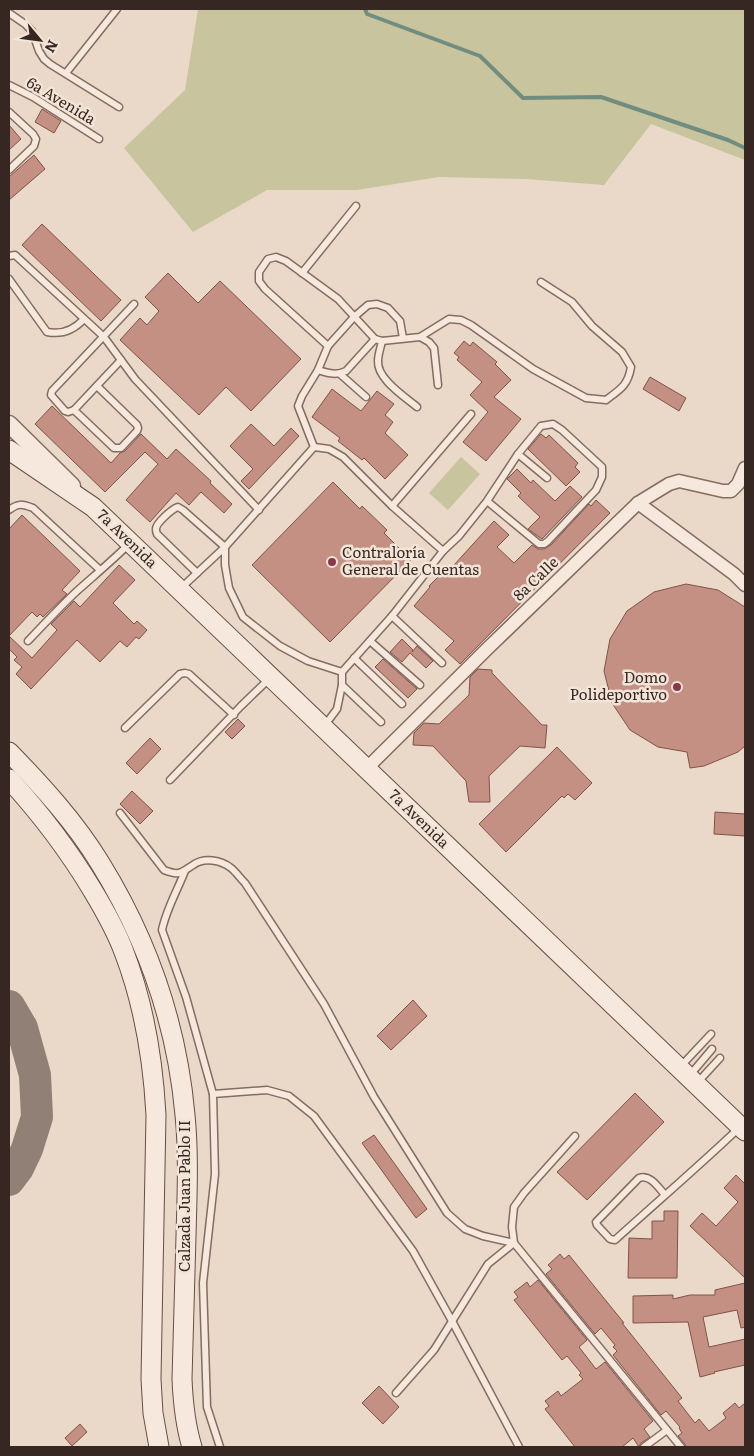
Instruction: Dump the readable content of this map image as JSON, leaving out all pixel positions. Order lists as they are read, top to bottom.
{
  "streets": {
    "main road": ["7a Avenida", "Calzada Juan Pablo II"],
    "street": ["8a Calle"],
    "lane": ["6a Avenida"]
  },
  "crossings": [
    ["7a Avenida", "8a Calle"]
  ],
  "places": ["Contraloría General de Cuentas", "Domo Polideportivo"],
  "north": "bottom right"
}
